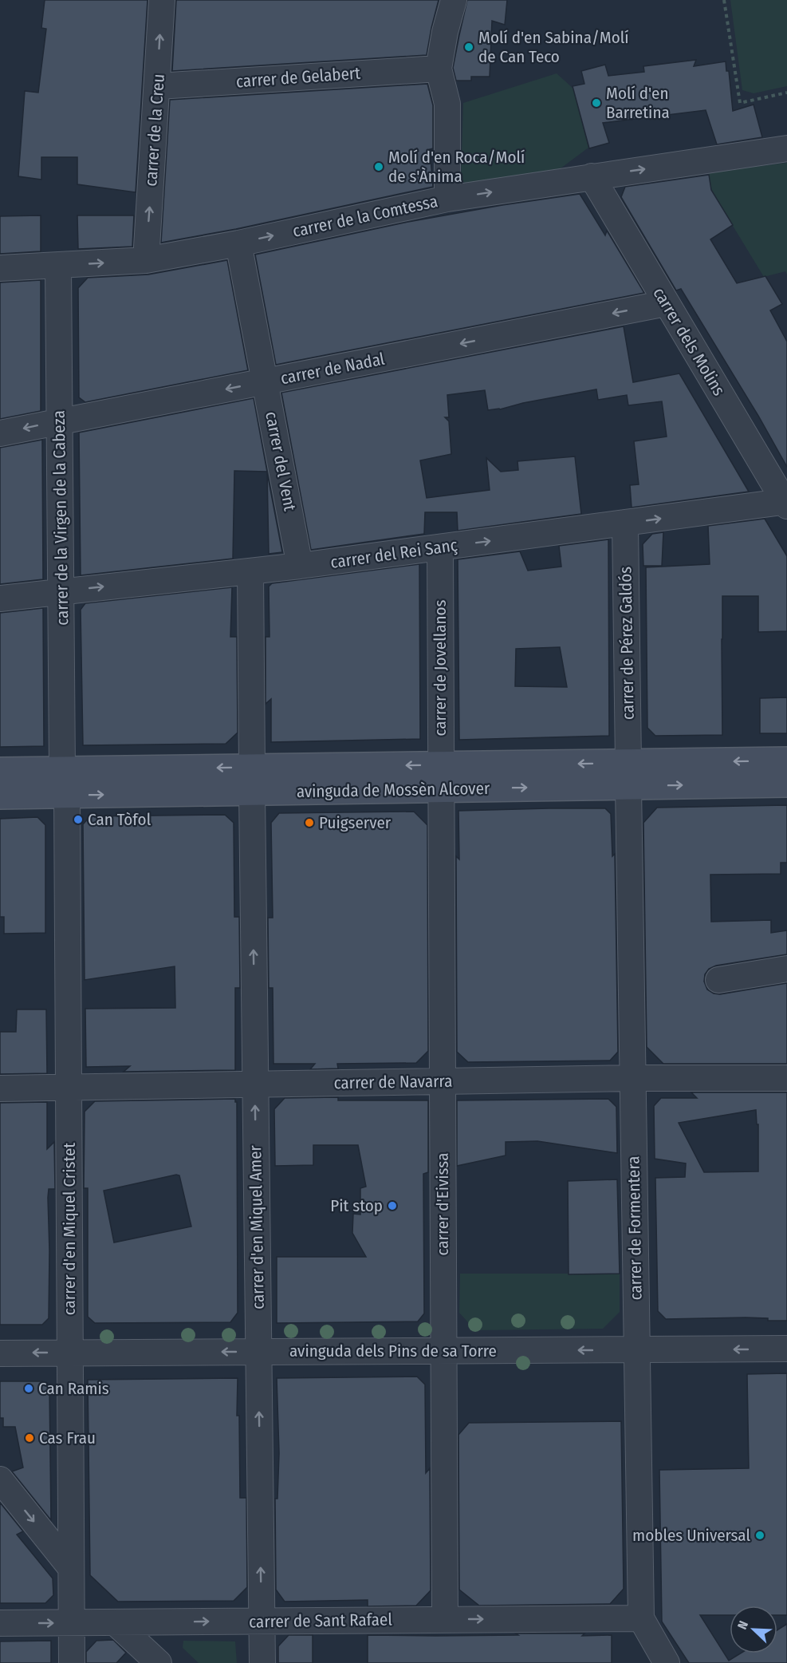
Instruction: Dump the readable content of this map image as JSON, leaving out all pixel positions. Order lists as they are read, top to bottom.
{
  "streets": {
    "main road": ["avinguda de Mossèn Alcover"],
    "street": [
      "carrer de Gelabert",
      "carrer de la Creu",
      "carrer de la Comtessa",
      "carrer dels Molins",
      "carrer de Nadal",
      "carrer del Vent",
      "carrer de la Virgen de la Cabeza",
      "carrer del Rei Sanç",
      "carrer de Pérez Galdós",
      "carrer de Jovellanos",
      "carrer de Navarra",
      "carrer d'Eivissa",
      "carrer d'en Miquel Amer",
      "carrer de Formentera",
      "carrer d'en Miquel Cristet",
      "avinguda dels Pins de sa Torre",
      "carrer de Sant Rafael"
    ]
  },
  "crossings": [
    ["carrer de Gelabert", "carrer de la Creu"],
    ["carrer de la Creu", "carrer de la Comtessa"],
    ["carrer de la Comtessa", "carrer dels Molins"],
    ["carrer de la Comtessa", "carrer del Vent"],
    ["carrer de la Comtessa", "carrer de la Virgen de la Cabeza"],
    ["carrer dels Molins", "carrer de Nadal"],
    ["carrer dels Molins", "carrer del Rei Sanç"],
    ["carrer de Nadal", "carrer del Vent"],
    ["carrer de Nadal", "carrer de la Virgen de la Cabeza"],
    ["carrer del Vent", "carrer del Rei Sanç"],
    ["carrer de la Virgen de la Cabeza", "carrer del Rei Sanç"],
    ["carrer de la Virgen de la Cabeza", "avinguda de Mossèn Alcover"],
    ["carrer del Rei Sanç", "carrer de Pérez Galdós"],
    ["carrer del Rei Sanç", "carrer de Jovellanos"],
    ["carrer del Rei Sanç", "carrer d'en Miquel Amer"],
    ["carrer de Pérez Galdós", "avinguda de Mossèn Alcover"],
    ["carrer de Pérez Galdós", "carrer de Formentera"],
    ["carrer de Jovellanos", "avinguda de Mossèn Alcover"],
    ["carrer de Jovellanos", "carrer d'Eivissa"],
    ["avinguda de Mossèn Alcover", "carrer d'Eivissa"],
    ["avinguda de Mossèn Alcover", "carrer d'en Miquel Amer"],
    ["avinguda de Mossèn Alcover", "carrer de Formentera"],
    ["avinguda de Mossèn Alcover", "carrer d'en Miquel Cristet"],
    ["carrer de Navarra", "carrer d'Eivissa"],
    ["carrer de Navarra", "carrer d'en Miquel Amer"],
    ["carrer de Navarra", "carrer de Formentera"],
    ["carrer de Navarra", "carrer d'en Miquel Cristet"],
    ["carrer d'Eivissa", "avinguda dels Pins de sa Torre"],
    ["carrer d'Eivissa", "carrer de Sant Rafael"],
    ["carrer d'en Miquel Amer", "avinguda dels Pins de sa Torre"],
    ["carrer d'en Miquel Amer", "carrer de Sant Rafael"],
    ["carrer de Formentera", "avinguda dels Pins de sa Torre"],
    ["carrer de Formentera", "carrer de Sant Rafael"],
    ["carrer d'en Miquel Cristet", "avinguda dels Pins de sa Torre"],
    ["carrer d'en Miquel Cristet", "carrer de Sant Rafael"]
  ],
  "one_way": [
    "carrer de la Creu",
    "carrer de la Comtessa",
    "carrer de Nadal",
    "carrer del Rei Sanç",
    "carrer d'en Miquel Amer",
    "avinguda dels Pins de sa Torre",
    "carrer de Sant Rafael"
  ],
  "places": [
    "Molí d'en Sabina/Molí de Can Teco",
    "Molí d'en Barretina",
    "Molí d'en Roca/Molí de s'Ànima",
    "Can Tòfol",
    "Puigserver",
    "Pit stop",
    "Can Ramis",
    "Cas Frau",
    "mobles Universal"
  ],
  "north": "top left"
}
